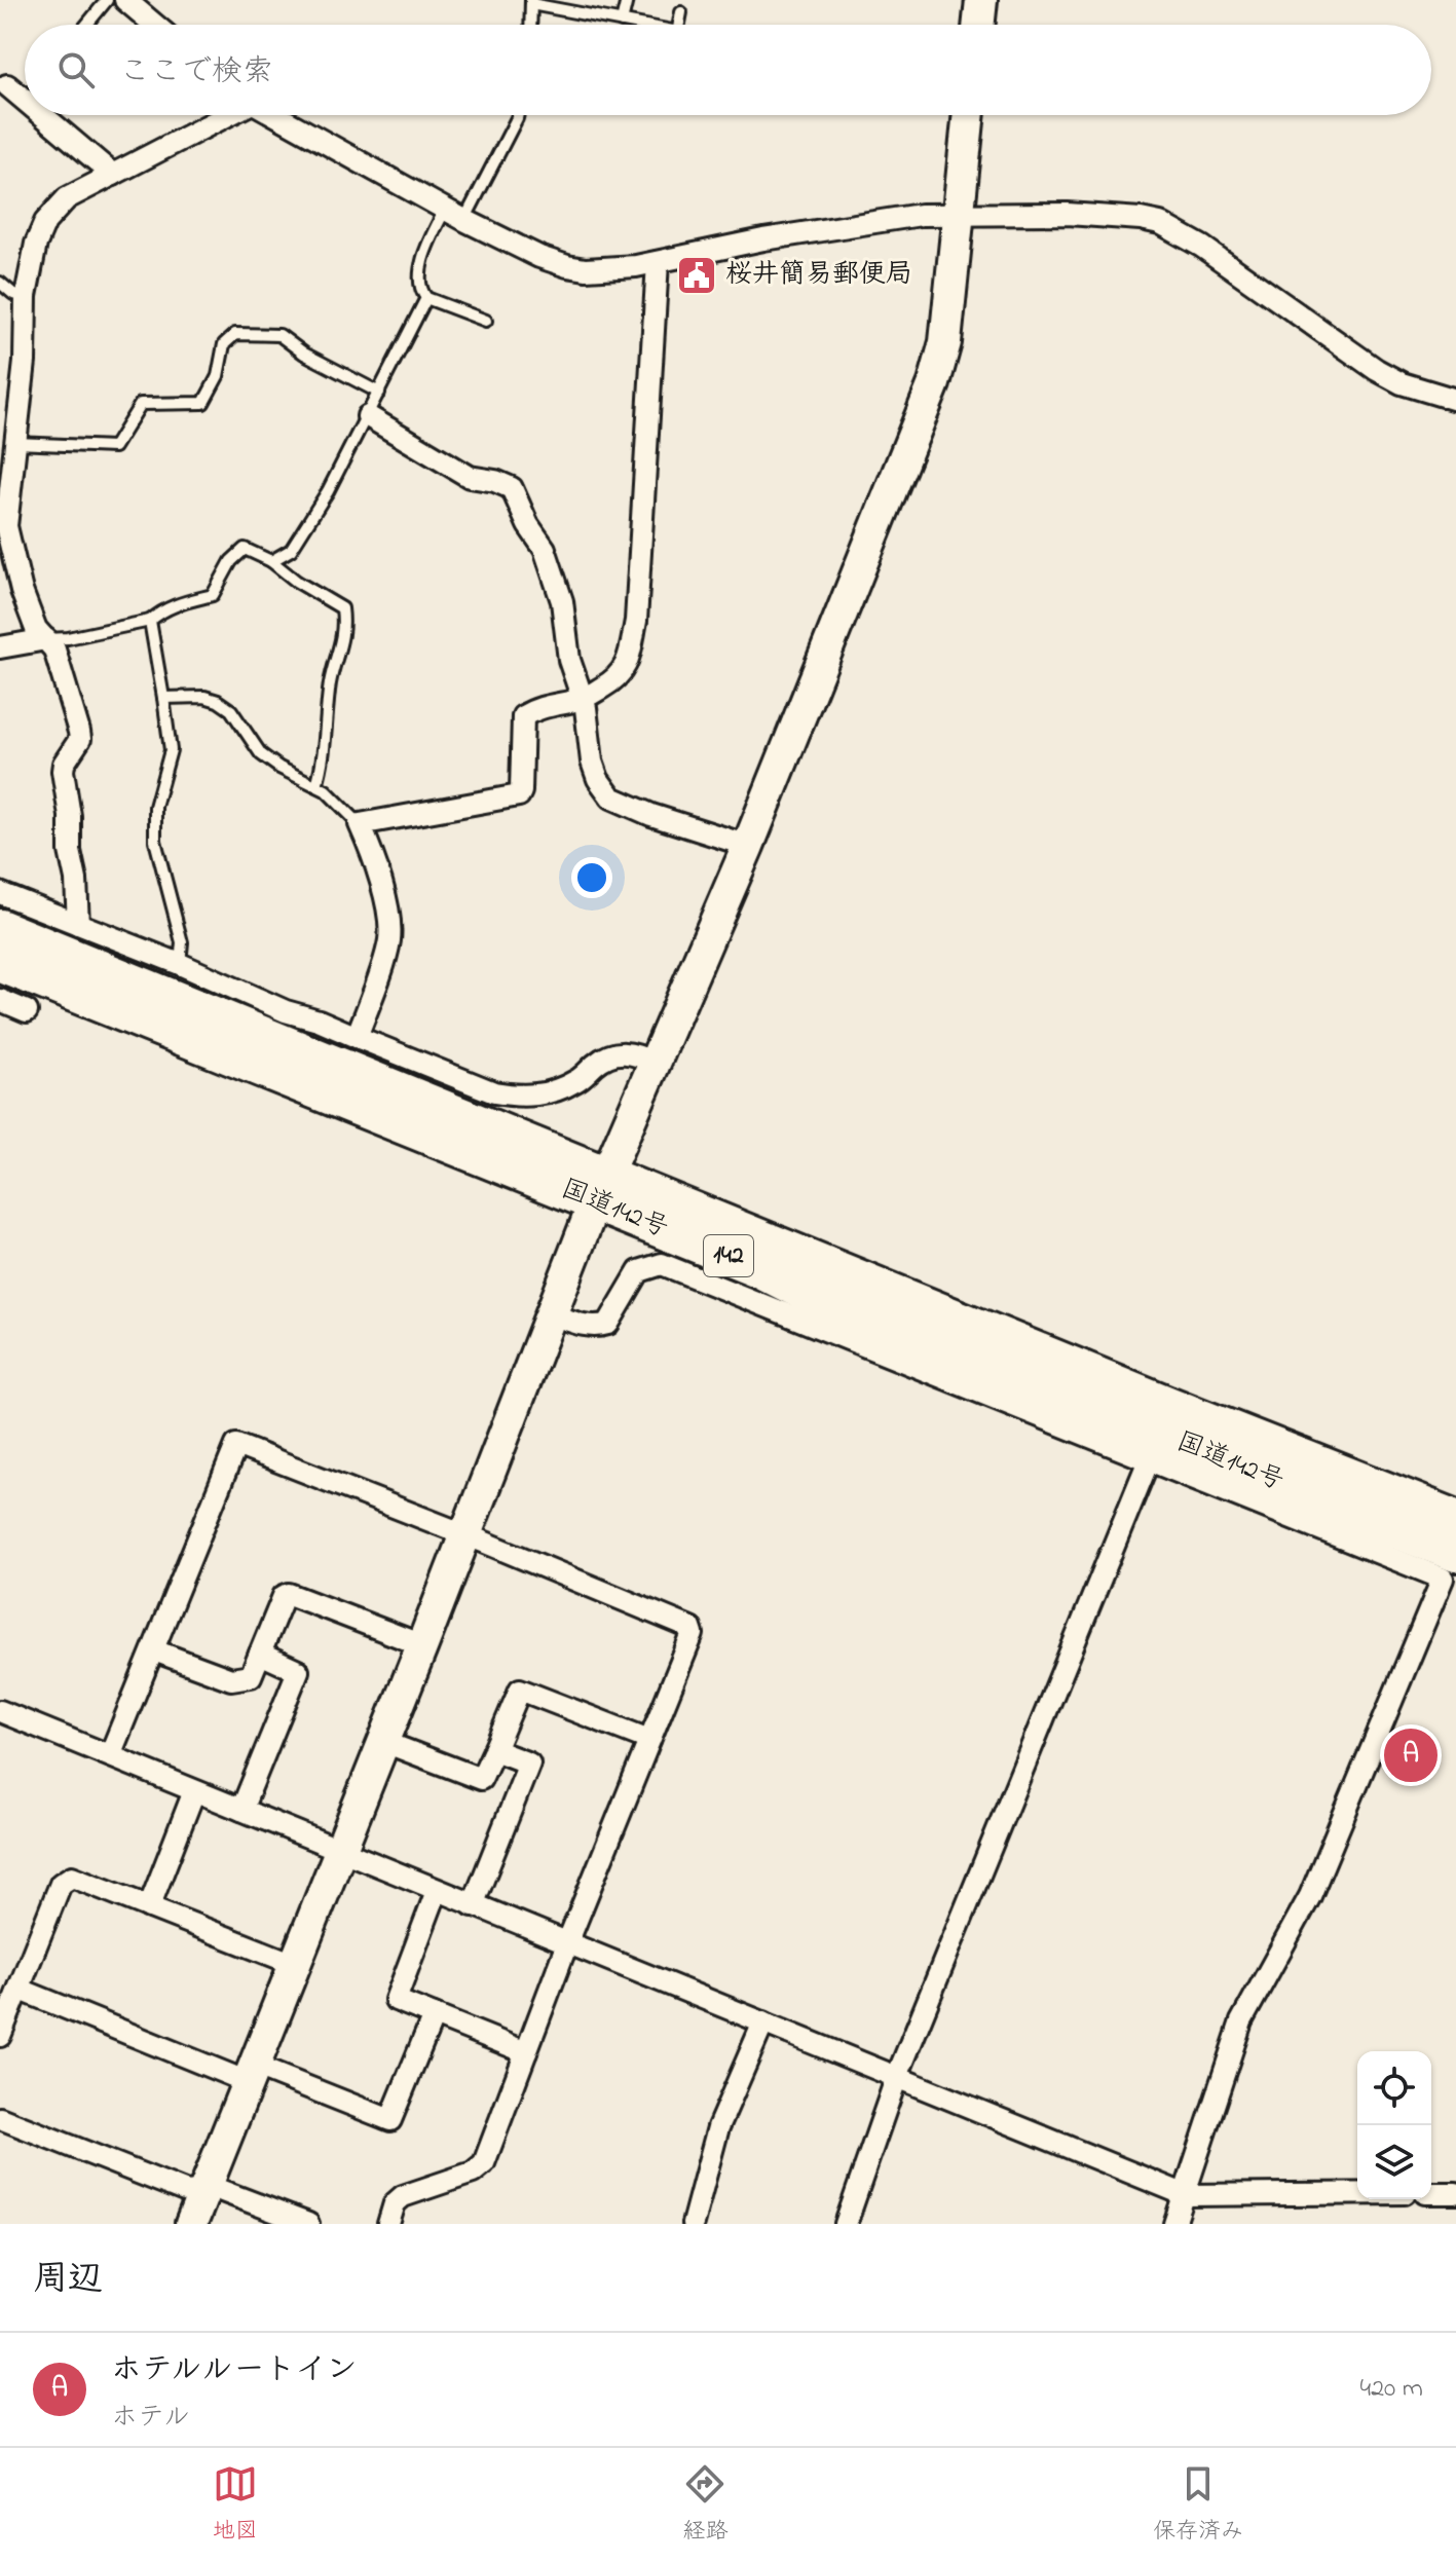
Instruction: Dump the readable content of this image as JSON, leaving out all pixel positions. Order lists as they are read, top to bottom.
{
  "streets": {
    "highway": ["国道142号", "142"]
  },
  "places": {
    "public building": ["桜井簡易郵便局"]
  },
  "page": {
    "search": "ここで検索",
    "pins": "A",
    "heading": "周辺",
    "list": [
      {
        "mark": "A",
        "name": "ホテルルートイン",
        "note": "ホテル",
        "value": "420 m"
      }
    ],
    "nav": ["地図", "経路", "保存済み"]
  }
}
